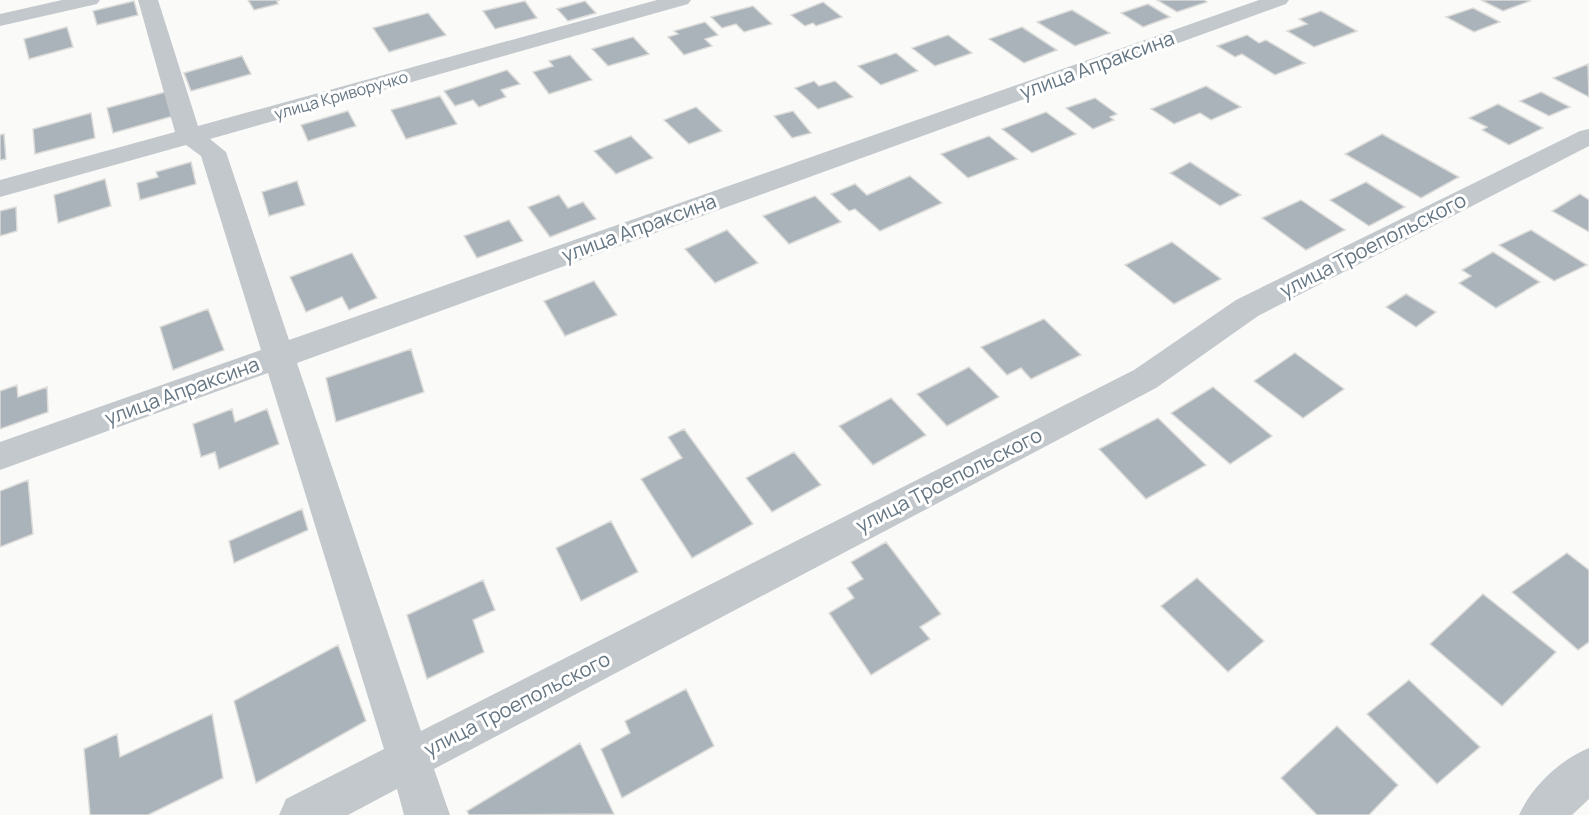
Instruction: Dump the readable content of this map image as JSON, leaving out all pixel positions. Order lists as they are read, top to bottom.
{
  "streets": {
    "street": ["улица Апраксина", "улица Криворучко", "улица Троепольского"]
  }
}
